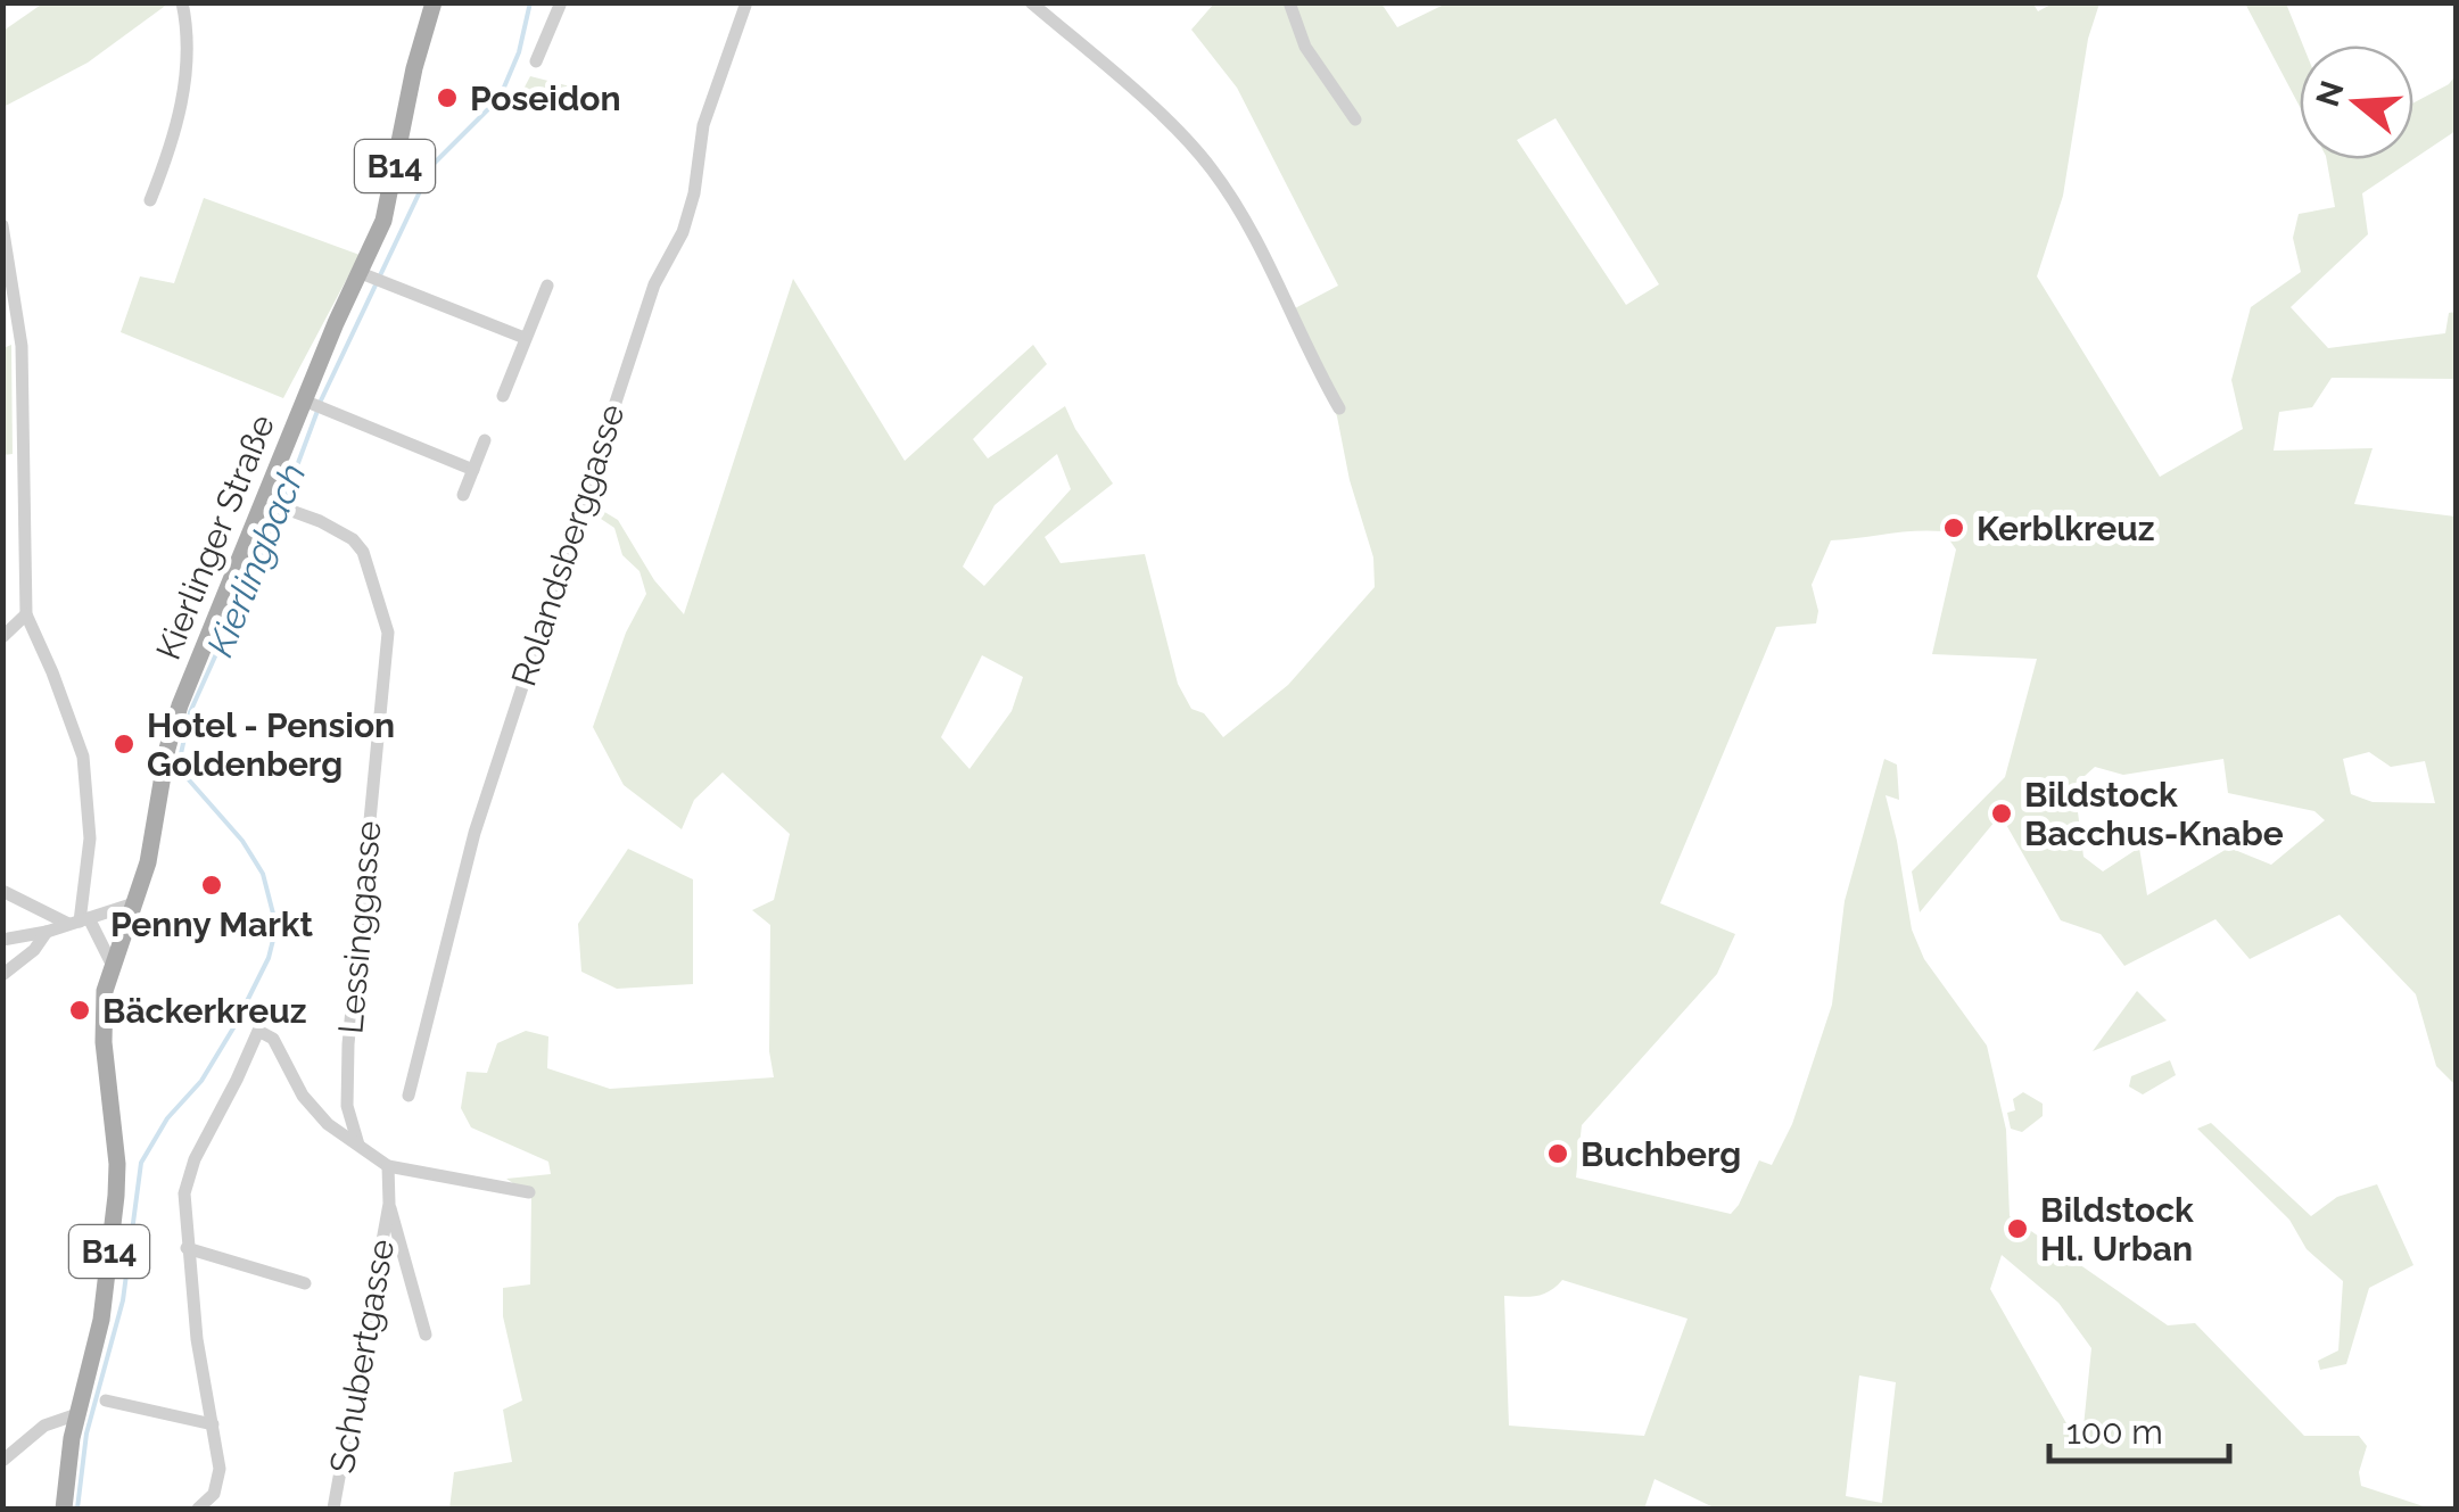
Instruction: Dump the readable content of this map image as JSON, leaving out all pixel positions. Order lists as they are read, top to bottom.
{
  "streets": {
    "main road": ["B14", "Kierlinger Straße"],
    "street": ["Rolandsberggasse", "Lessinggasse", "Schubertgasse"]
  },
  "crossings": [
    ["Kierlinger Straße", "Lessinggasse"]
  ],
  "water": ["Kierlingbach"],
  "places": [
    "Poseidon",
    "Kerblkreuz",
    "Hotel - Pension Goldenberg",
    "Bildstock Bacchus-Knabe",
    "Penny Markt",
    "Bäckerkreuz",
    "Buchberg",
    "Bildstock Hl. Urban"
  ],
  "scale_bar": "100 m",
  "north": "left"
}
